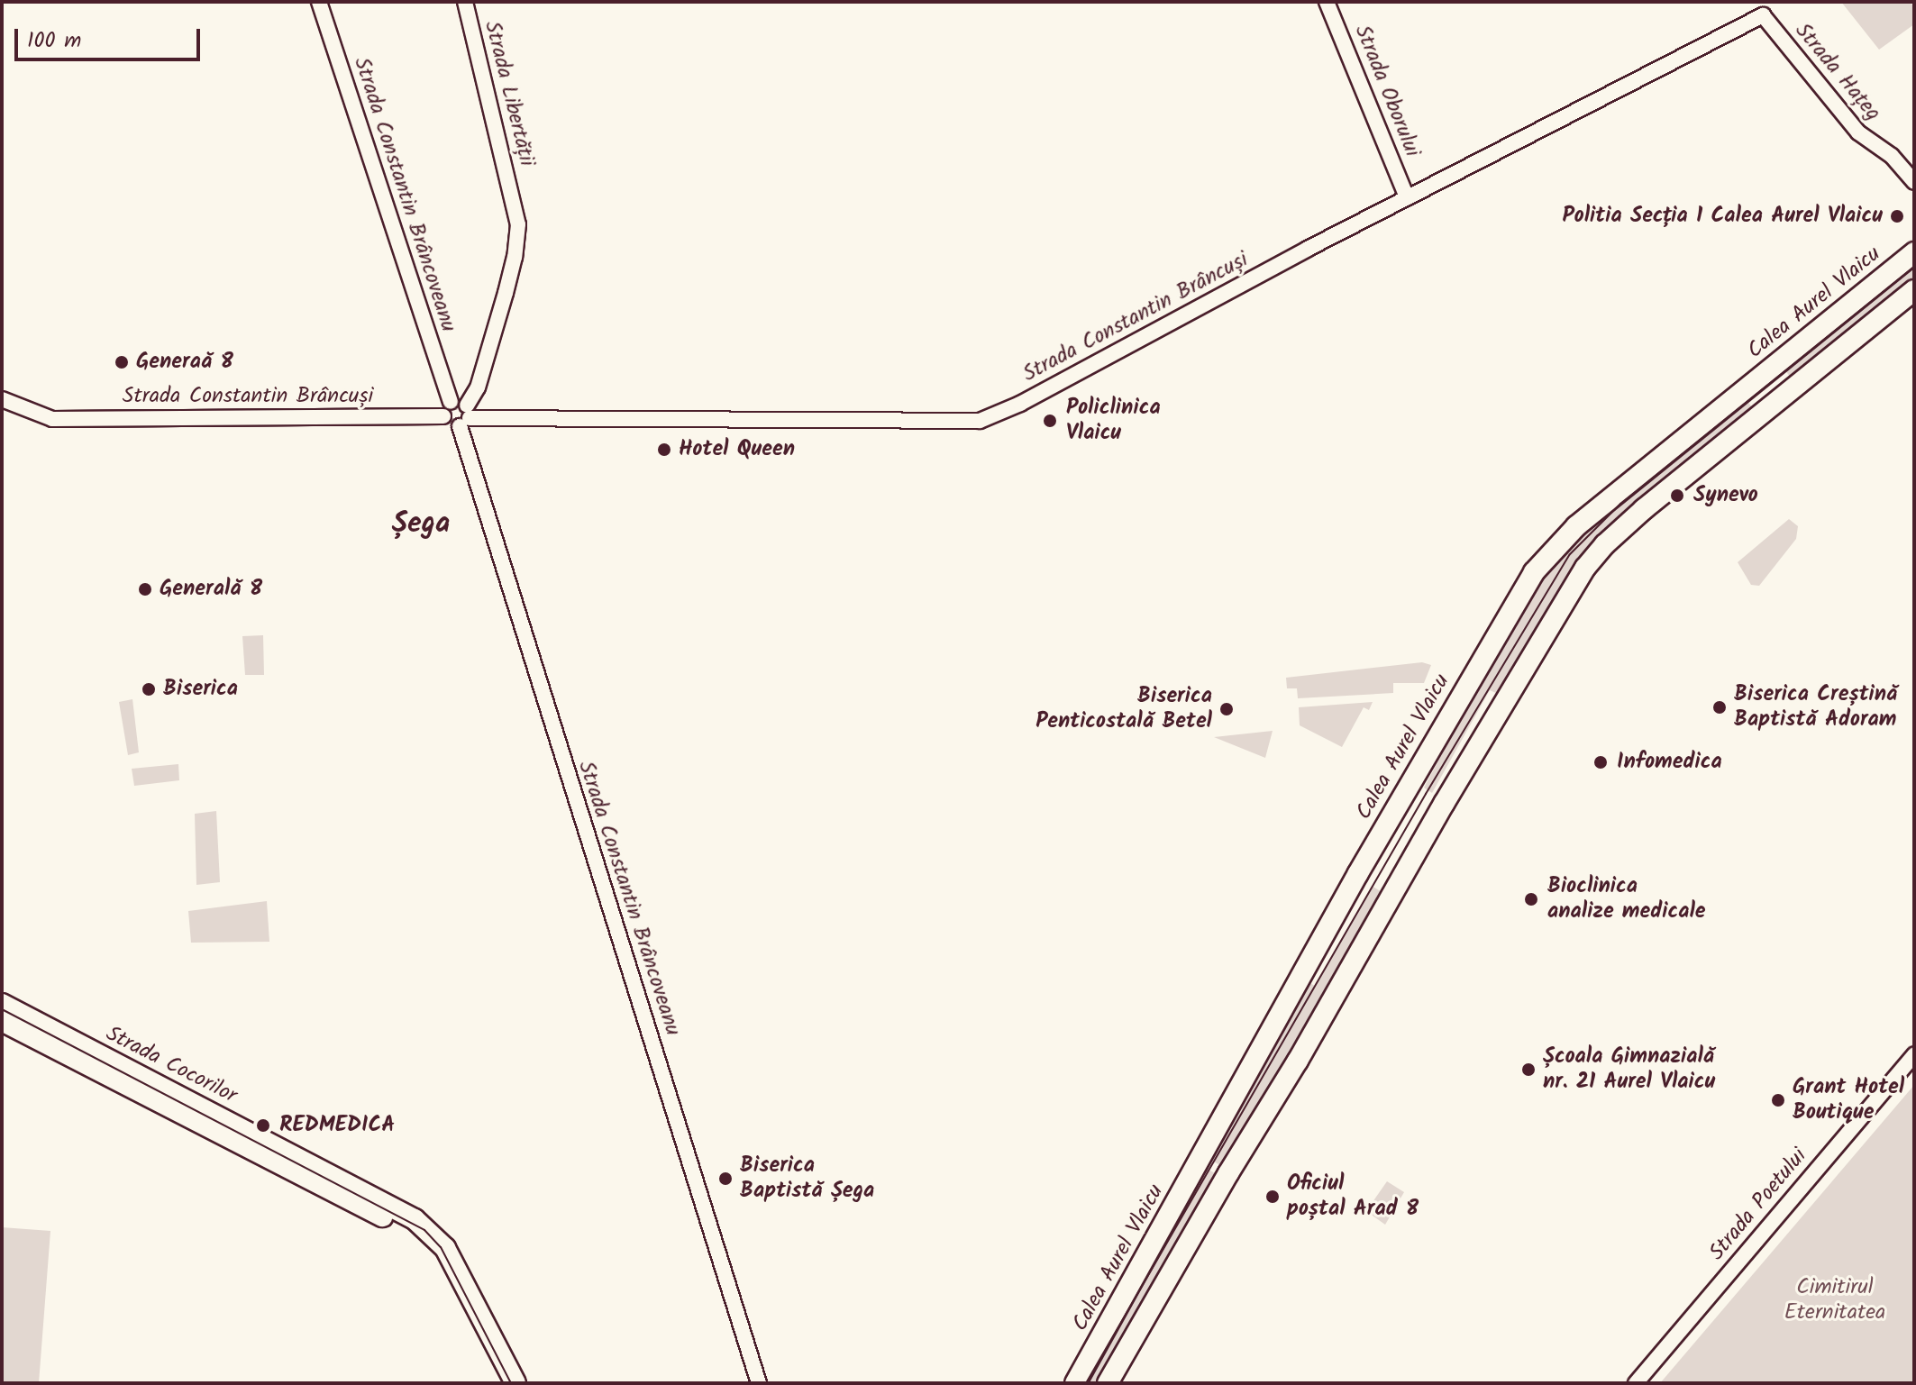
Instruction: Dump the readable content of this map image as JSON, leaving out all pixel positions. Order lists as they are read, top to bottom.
{
  "streets": {
    "main road": ["Calea Aurel Vlaicu", "Strada Cocorilor"],
    "street": [
      "Strada Hațeg",
      "Strada Oborului",
      "Strada Libertății",
      "Strada Constantin Brâncoveanu",
      "Strada Constantin Brâncuși",
      "Strada Poetului"
    ]
  },
  "crossings": [
    ["Strada Hațeg", "Strada Constantin Brâncuși"],
    ["Strada Oborului", "Strada Constantin Brâncuși"],
    ["Strada Libertății", "Strada Constantin Brâncoveanu"],
    ["Strada Libertății", "Strada Constantin Brâncuși"],
    ["Strada Constantin Brâncoveanu", "Strada Constantin Brâncuși"]
  ],
  "districts": ["Șega"],
  "parks": ["Cimitirul Eternitatea"],
  "places": [
    "Politia Secția 1 Calea Aurel Vlaicu",
    "Generaă 8",
    "Policlinica Vlaicu",
    "Hotel Queen",
    "Synevo",
    "Generală 8",
    "Biserica",
    "Biserica Creștină Baptistă Adoram",
    "Biserica Penticostală Betel",
    "Infomedica",
    "Bioclinica analize medicale",
    "Școala Gimnazială nr. 21 Aurel Vlaicu",
    "Grant Hotel Boutique",
    "REDMEDICA",
    "Biserica Baptistă Șega",
    "Oficiul poștal Arad 8"
  ],
  "scale_bar": "100 m"
}
